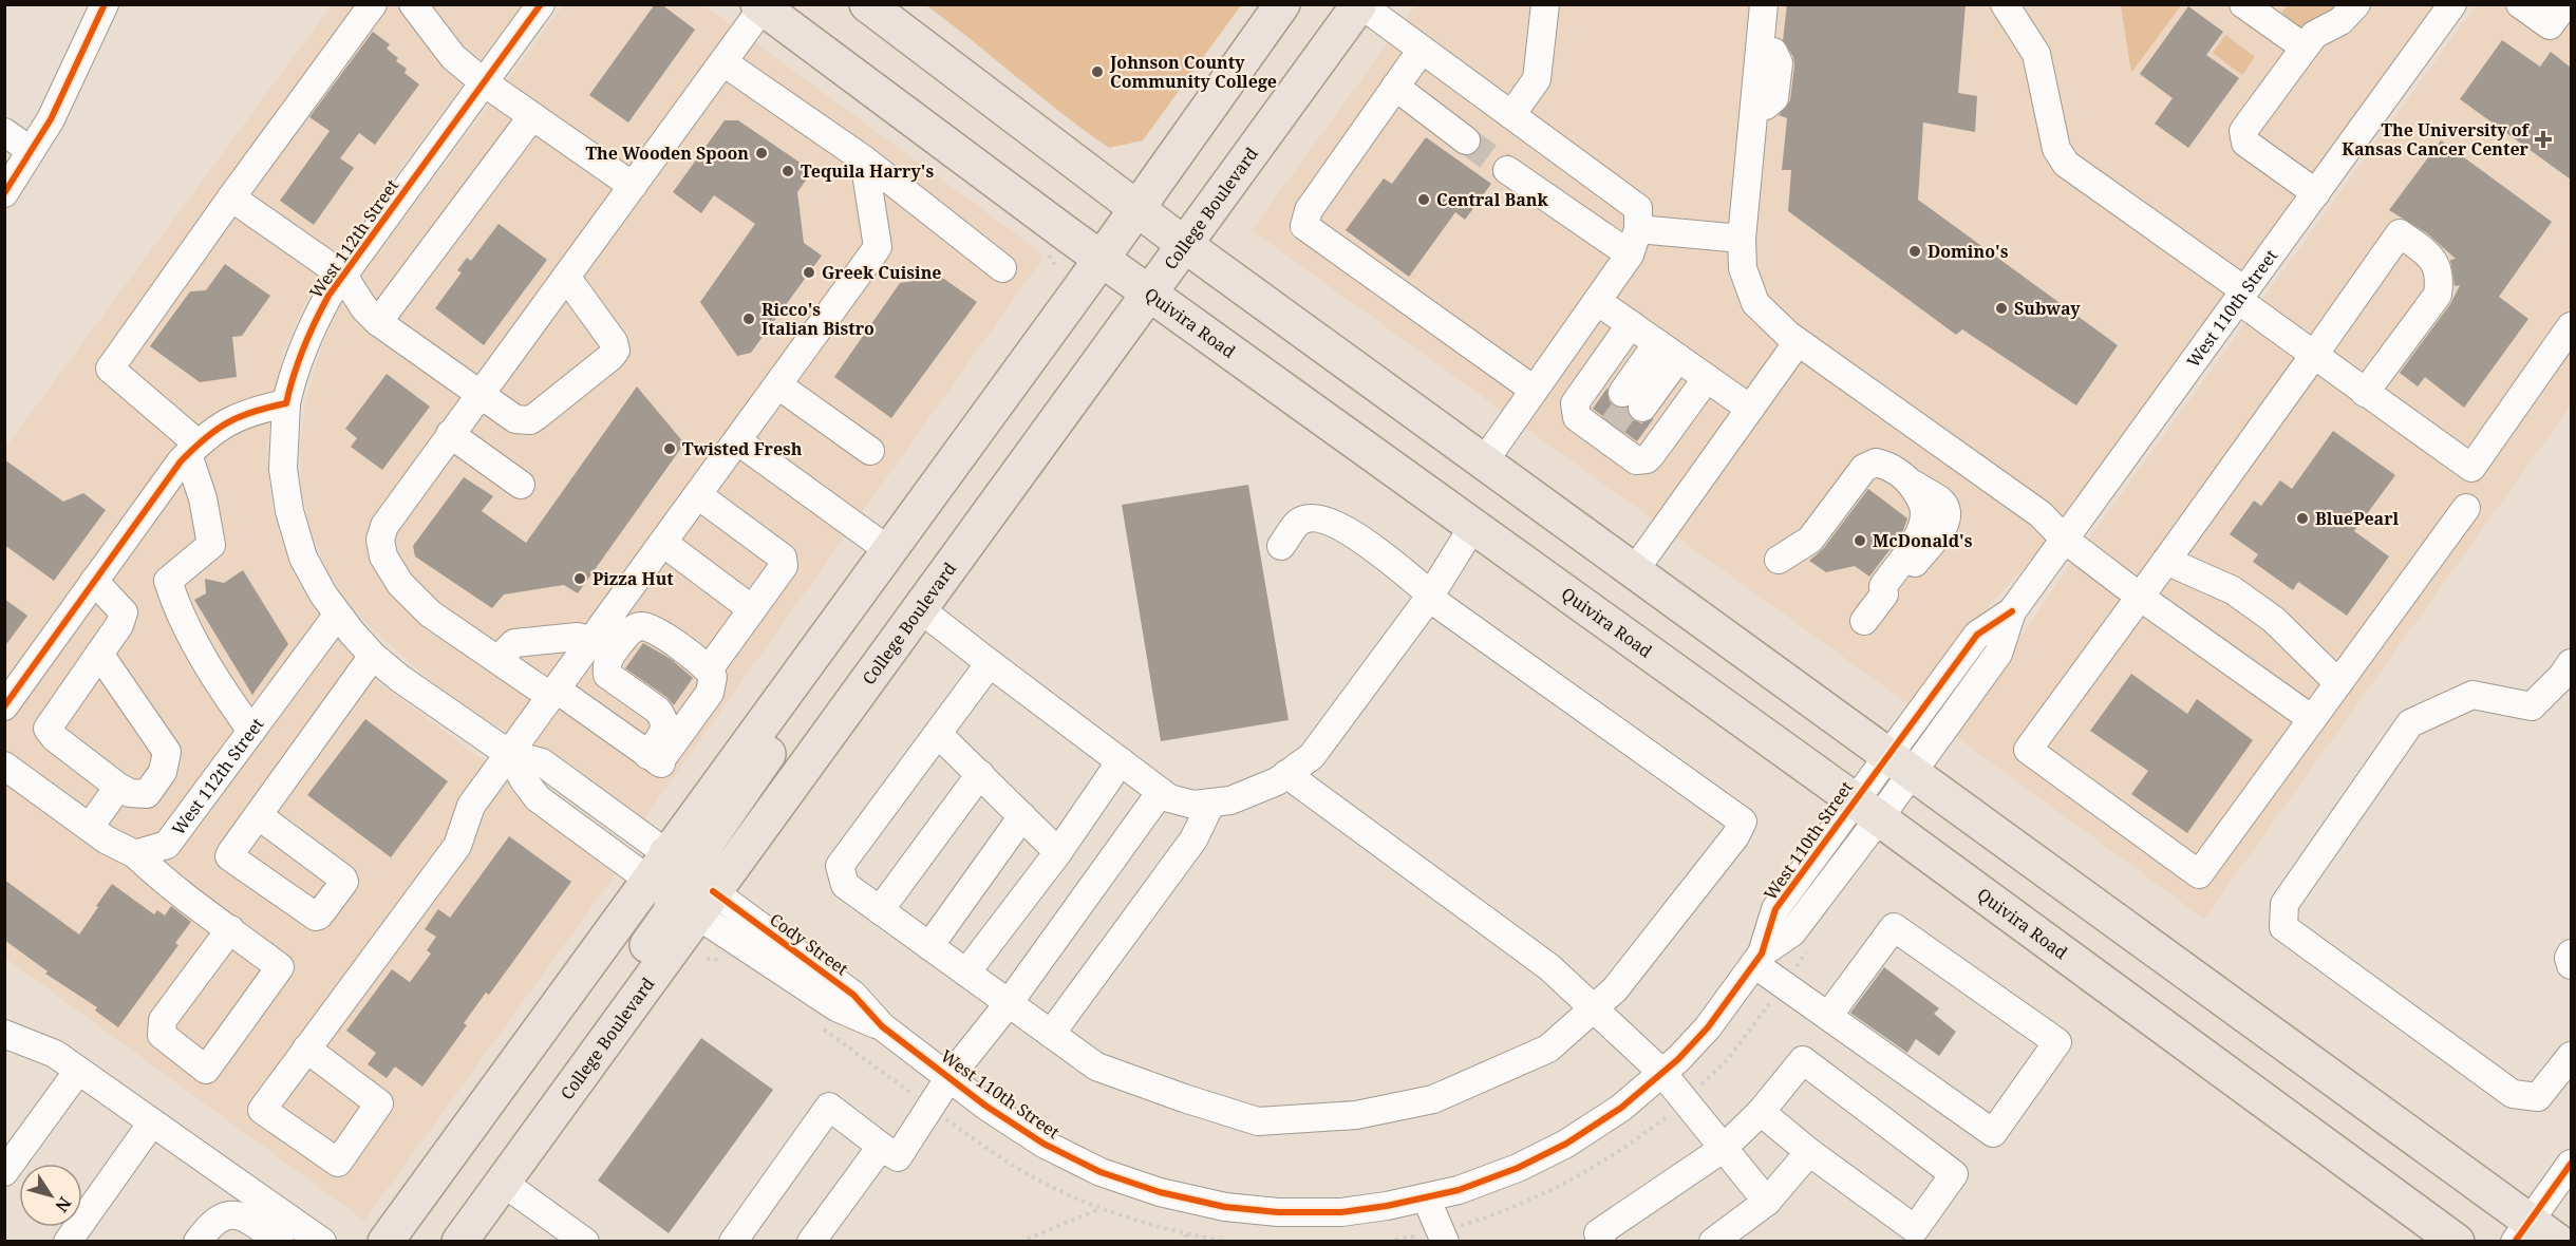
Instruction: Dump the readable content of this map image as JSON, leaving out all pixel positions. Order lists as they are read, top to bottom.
{
  "streets": {
    "main road": ["College Boulevard", "Quivira Road"],
    "street": ["West 112th Street", "West 110th Street", "Cody Street"]
  },
  "crossings": [
    ["College Boulevard", "Quivira Road"],
    ["College Boulevard", "Cody Street"],
    ["West 110th Street", "Quivira Road"],
    ["West 110th Street", "Cody Street"]
  ],
  "places": {
    "other": [
      "Johnson County Community College",
      "The Wooden Spoon",
      "Tequila Harry's",
      "Central Bank",
      "Domino's",
      "Greek Cuisine",
      "Subway",
      "Ricco's Italian Bistro",
      "Twisted Fresh",
      "BluePearl",
      "McDonald's",
      "Pizza Hut"
    ],
    "health": ["The University of Kansas Cancer Center"]
  },
  "north": "bottom right"
}
